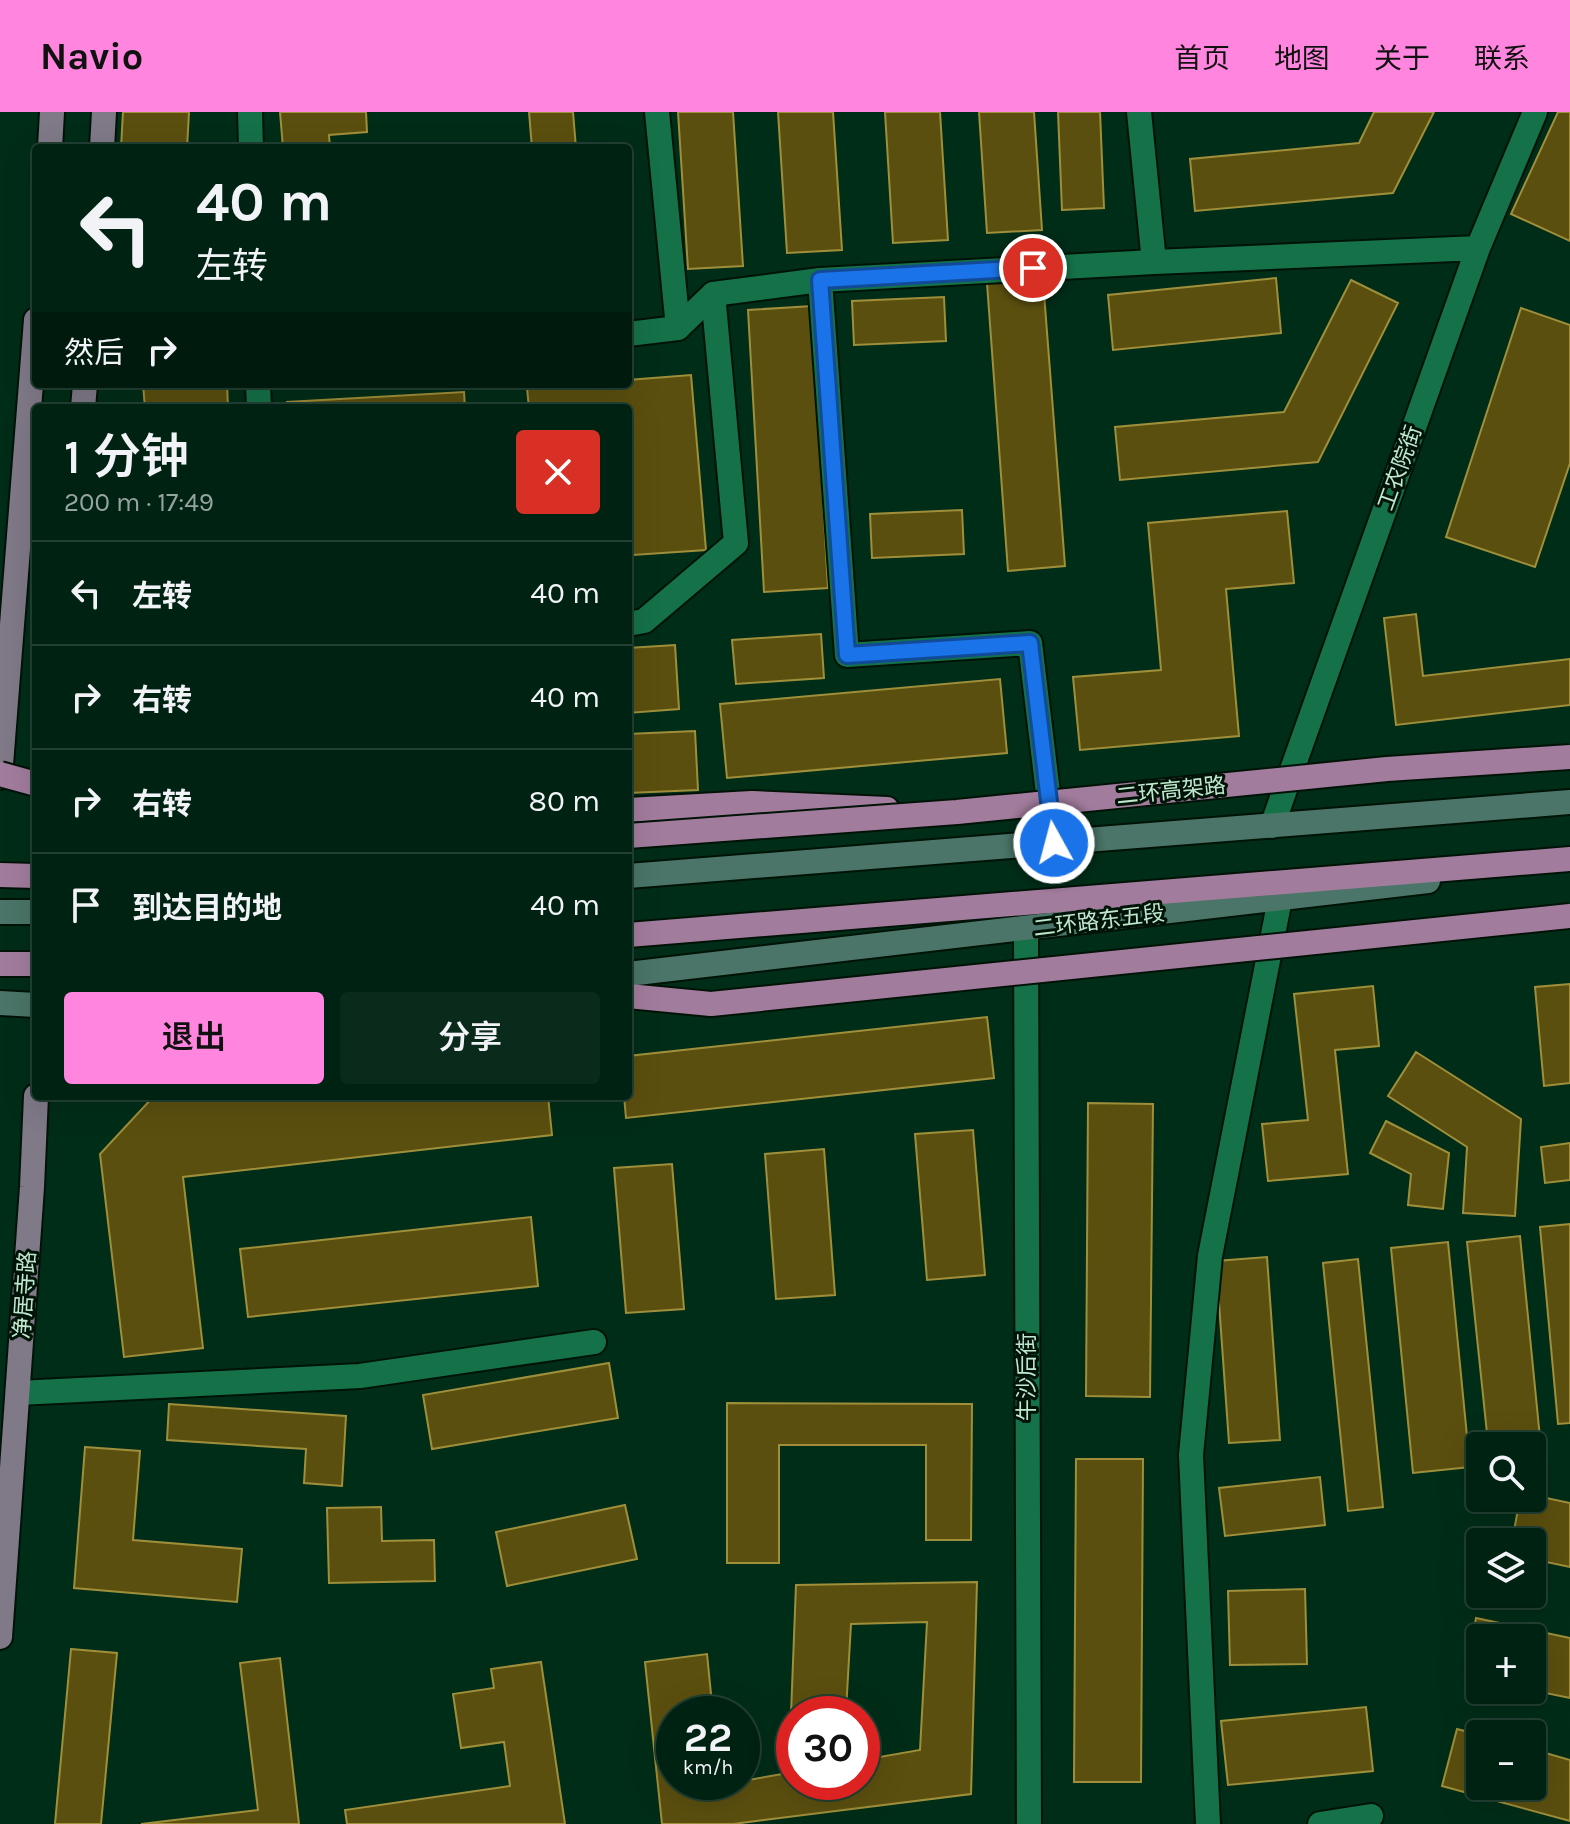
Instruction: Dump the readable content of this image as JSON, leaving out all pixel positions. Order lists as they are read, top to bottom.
{
  "streets": {
    "highway": ["二环高架路"],
    "main road": ["二环路东五段", "净居寺路"],
    "street": ["工农院街", "牛沙后街"]
  },
  "crossings": [
    ["二环路东五段", "牛沙后街"]
  ],
  "page": {
    "header": "Navio",
    "nav": [
      "首页",
      "地图",
      "关于",
      "联系"
    ],
    "turn": ["40 m", "左转"],
    "then": "然后",
    "heading": ["1 分钟", "200 m · 17:49"],
    "list": [
      {
        "name": "左转",
        "value": "40 m"
      },
      {
        "name": "右转",
        "value": "40 m"
      },
      {
        "name": "右转",
        "value": "80 m"
      },
      {
        "name": "到达目的地",
        "value": "40 m"
      }
    ],
    "buttons": ["退出", "分享"],
    "map_buttons": ["+", "−"],
    "speed": "22 km/h",
    "limit": "30"
  }
}
